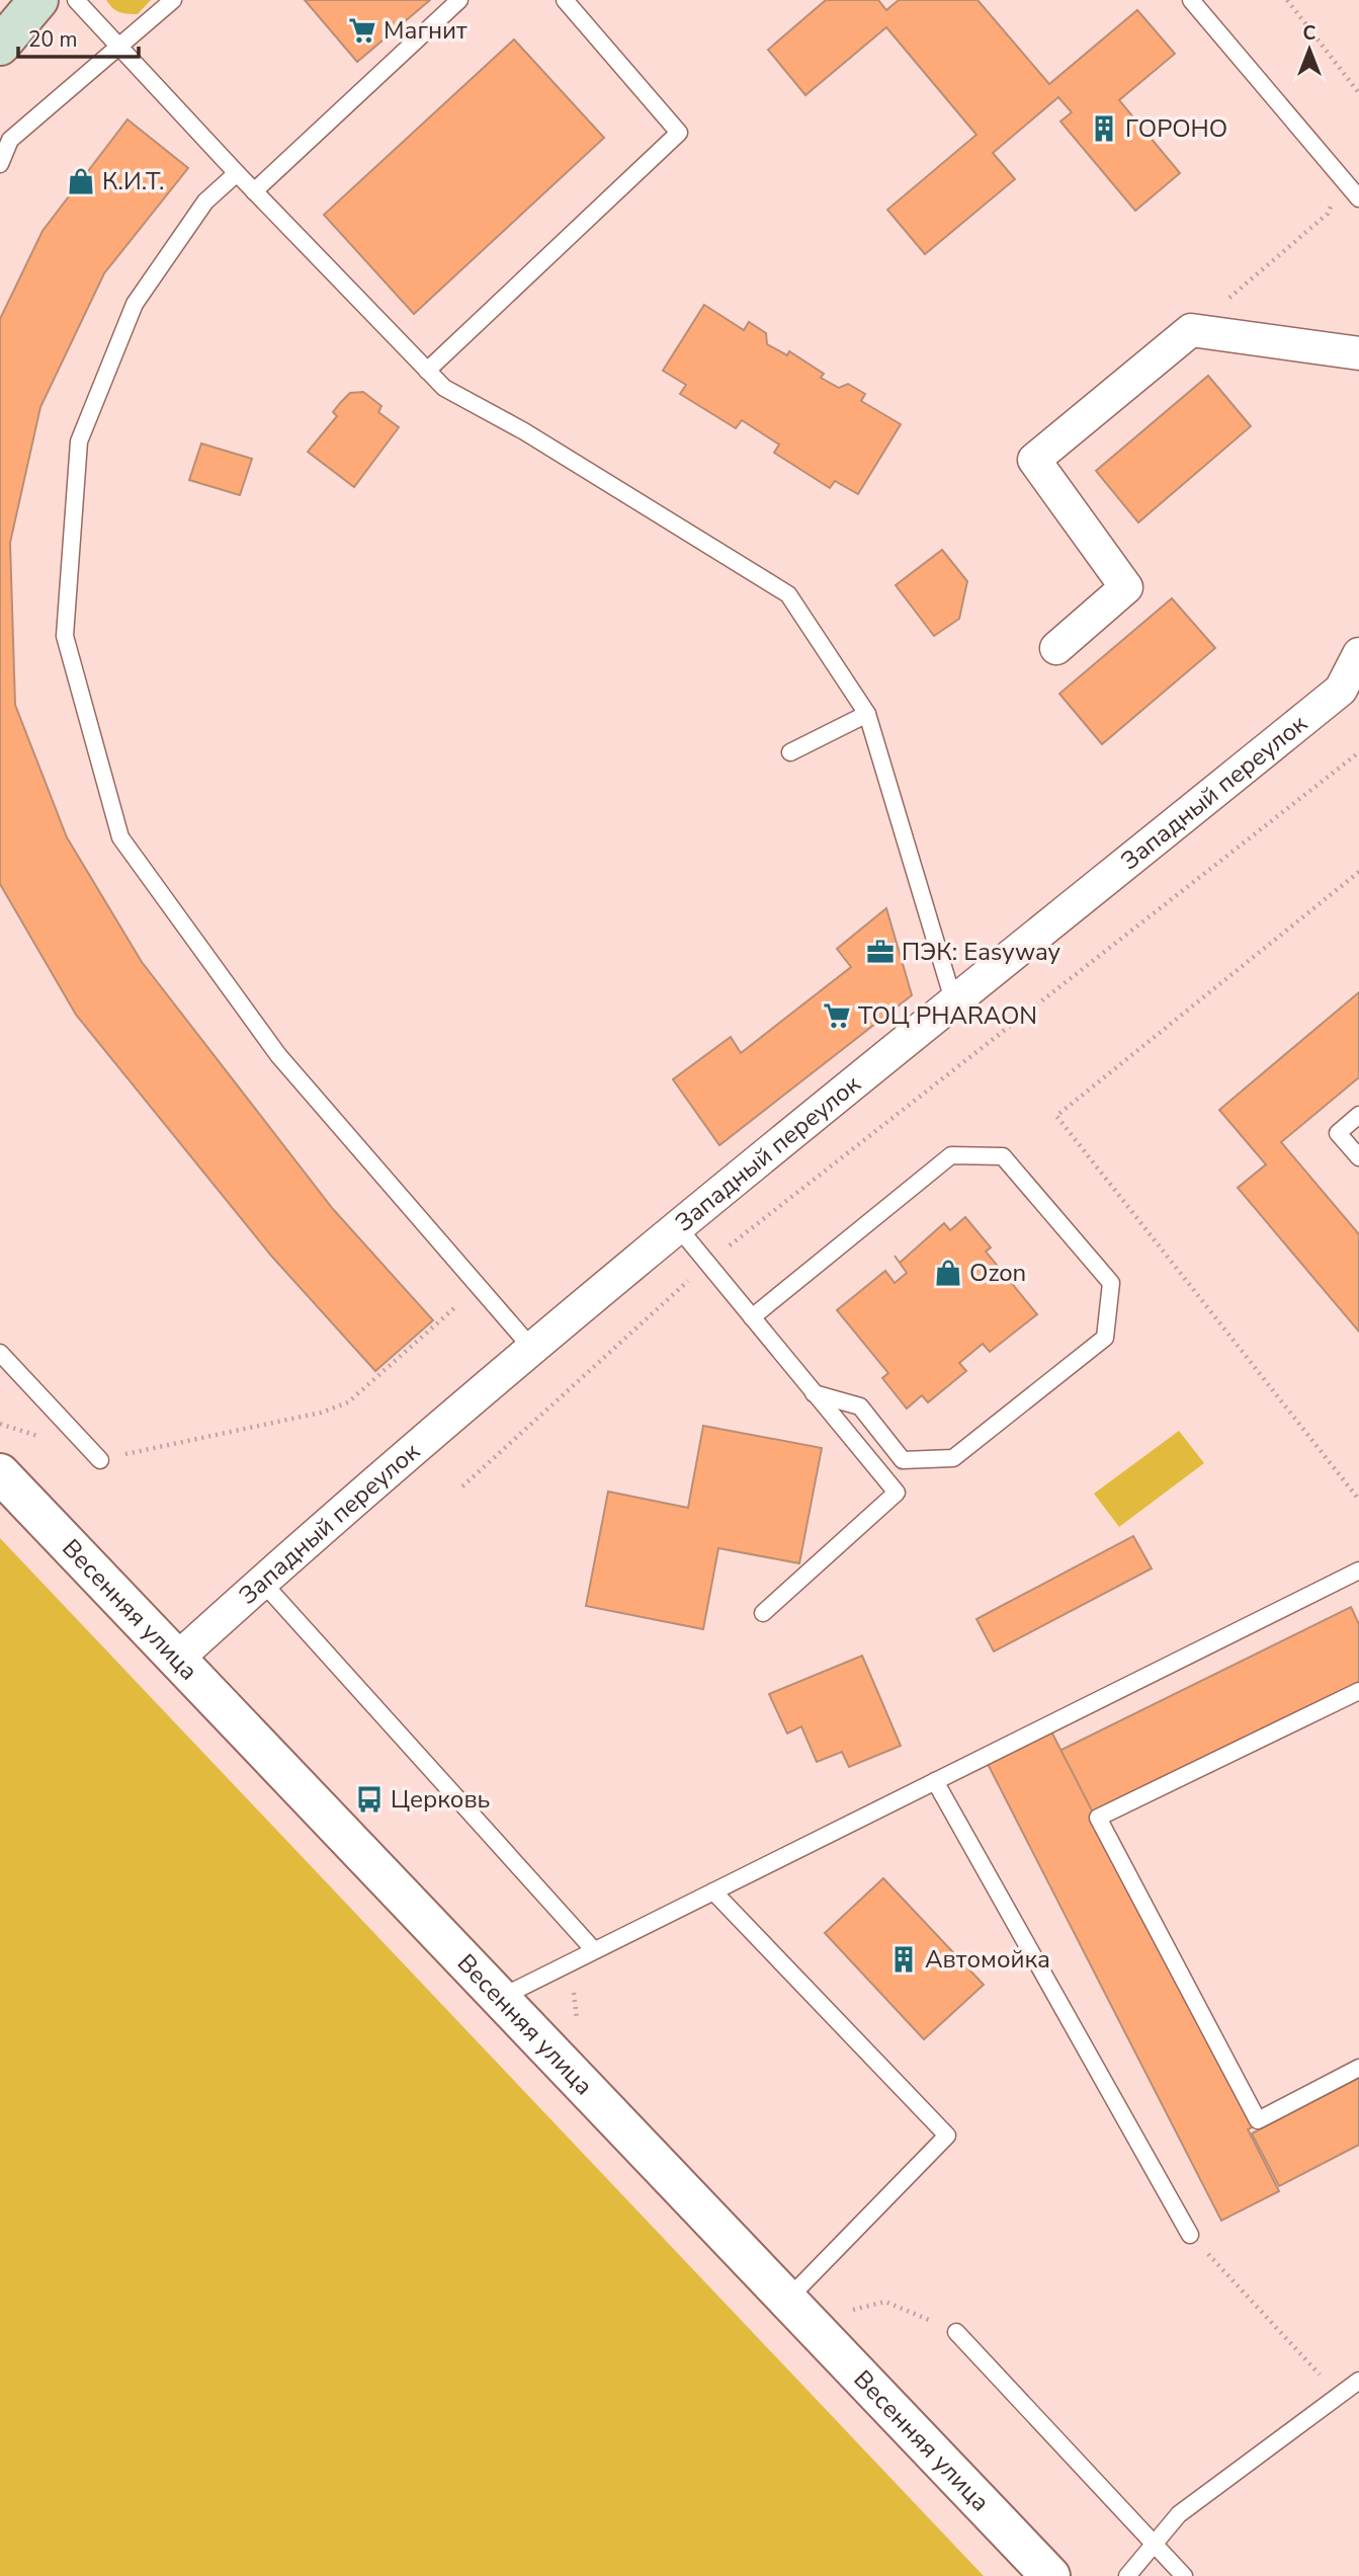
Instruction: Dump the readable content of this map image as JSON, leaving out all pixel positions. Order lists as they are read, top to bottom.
{
  "streets": {
    "street": ["Западный переулок", "Весенняя улица"]
  },
  "crossings": [
    ["Западный переулок", "Весенняя улица"]
  ],
  "places": {
    "supermarket": ["Магнит", "ТОЦ PHARAON"],
    "building": ["ГОРОНО", "Автомойка"],
    "shop": ["К.И.Т.", "Ozon"],
    "office": ["ПЭК: Easyway"],
    "bus stop": ["Церковь"]
  },
  "scale_bar": "20 m",
  "north": "top"
}
